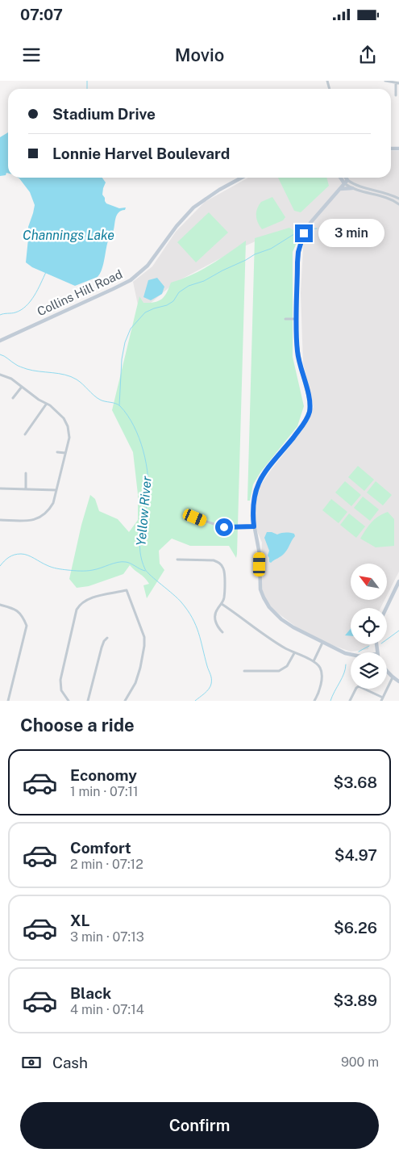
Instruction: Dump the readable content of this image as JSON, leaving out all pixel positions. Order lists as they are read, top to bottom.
{
  "streets": {
    "street": ["Collins Hill Road"]
  },
  "water": ["Channings Lake", "Yellow River"],
  "north": "top left",
  "page": {
    "status": "07:07",
    "header": "Movio",
    "banner": ["Stadium Drive", "Lonnie Harvel Boulevard"],
    "bubble": "3 min",
    "heading": "Choose a ride",
    "list": [
      {
        "name": "Economy",
        "note": "1 min · 07:11",
        "value": "$3.68"
      },
      {
        "name": "Comfort",
        "note": "2 min · 07:12",
        "value": "$4.97"
      },
      {
        "name": "XL",
        "note": "3 min · 07:13",
        "value": "$6.26"
      },
      {
        "name": "Black",
        "note": "4 min · 07:14",
        "value": "$3.89"
      }
    ],
    "pay": ["Cash", "900 m"],
    "buttons": "Confirm"
  }
}
